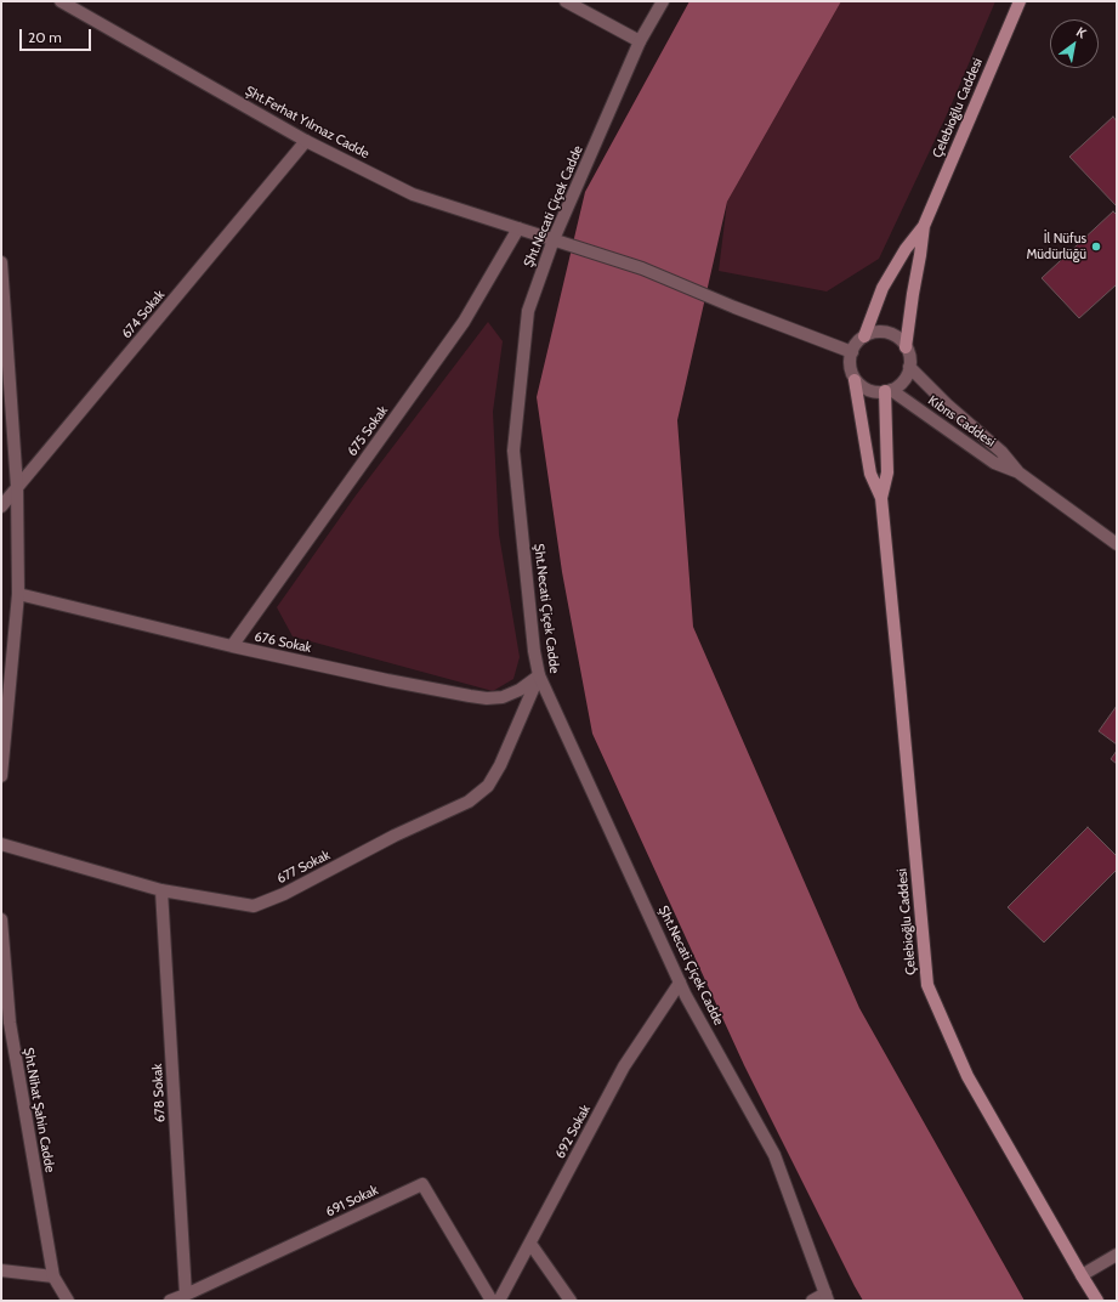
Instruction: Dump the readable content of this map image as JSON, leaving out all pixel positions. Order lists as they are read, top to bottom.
{
  "streets": {
    "main road": ["Çelebioğlu Caddesi"],
    "street": [
      "Şht.Ferhat Yılmaz Cadde",
      "Şht.Necati Çiçek Cadde",
      "674 Sokak",
      "Kıbrıs Caddesi",
      "675 Sokak",
      "676 Sokak",
      "677 Sokak",
      "678 Sokak",
      "Şht.Nihat Şahin Cadde",
      "692 Sokak",
      "691 Sokak"
    ]
  },
  "crossings": [
    ["Çelebioğlu Caddesi", "Şht.Ferhat Yılmaz Cadde"],
    ["Çelebioğlu Caddesi", "Kıbrıs Caddesi"],
    ["Şht.Ferhat Yılmaz Cadde", "Şht.Necati Çiçek Cadde"],
    ["Şht.Ferhat Yılmaz Cadde", "674 Sokak"],
    ["Şht.Ferhat Yılmaz Cadde", "Kıbrıs Caddesi"],
    ["Şht.Ferhat Yılmaz Cadde", "675 Sokak"],
    ["Şht.Necati Çiçek Cadde", "676 Sokak"],
    ["Şht.Necati Çiçek Cadde", "677 Sokak"],
    ["Şht.Necati Çiçek Cadde", "692 Sokak"],
    ["675 Sokak", "676 Sokak"],
    ["676 Sokak", "677 Sokak"],
    ["677 Sokak", "678 Sokak"],
    ["678 Sokak", "691 Sokak"]
  ],
  "places": ["İl Nüfus Müdürlüğü"],
  "scale_bar": "20 m",
  "north": "top right"
}
